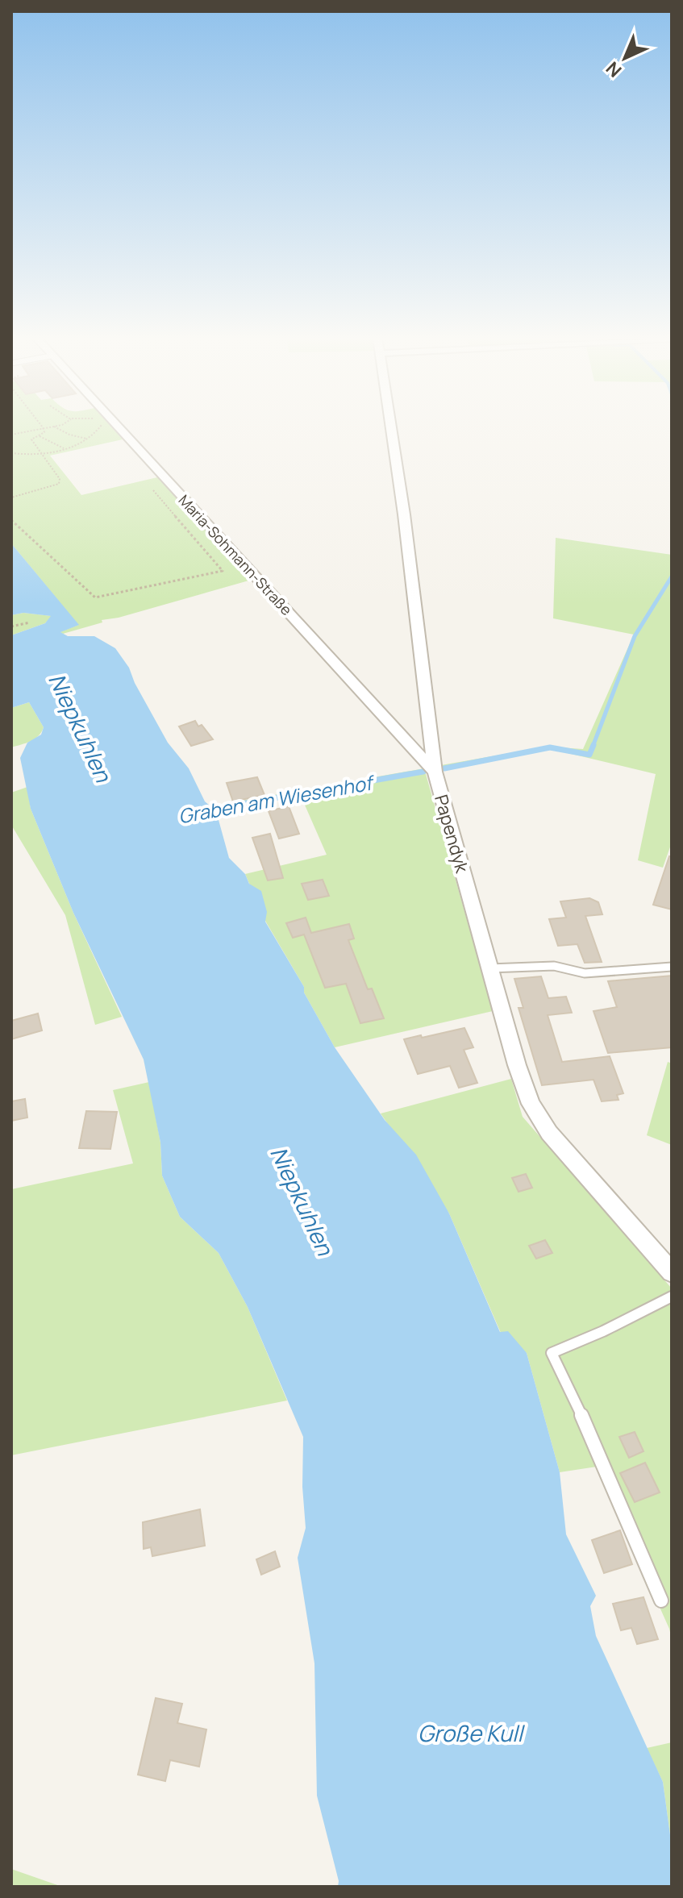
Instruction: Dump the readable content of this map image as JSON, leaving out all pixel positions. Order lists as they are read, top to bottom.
{
  "streets": {
    "street": ["Maria-Sohmann-Straße", "Papendyk"]
  },
  "crossings": [
    ["Maria-Sohmann-Straße", "Papendyk"]
  ],
  "water": ["Niepkuhlen", "Graben am Wiesenhof", "Große Kull"],
  "north": "bottom left"
}
